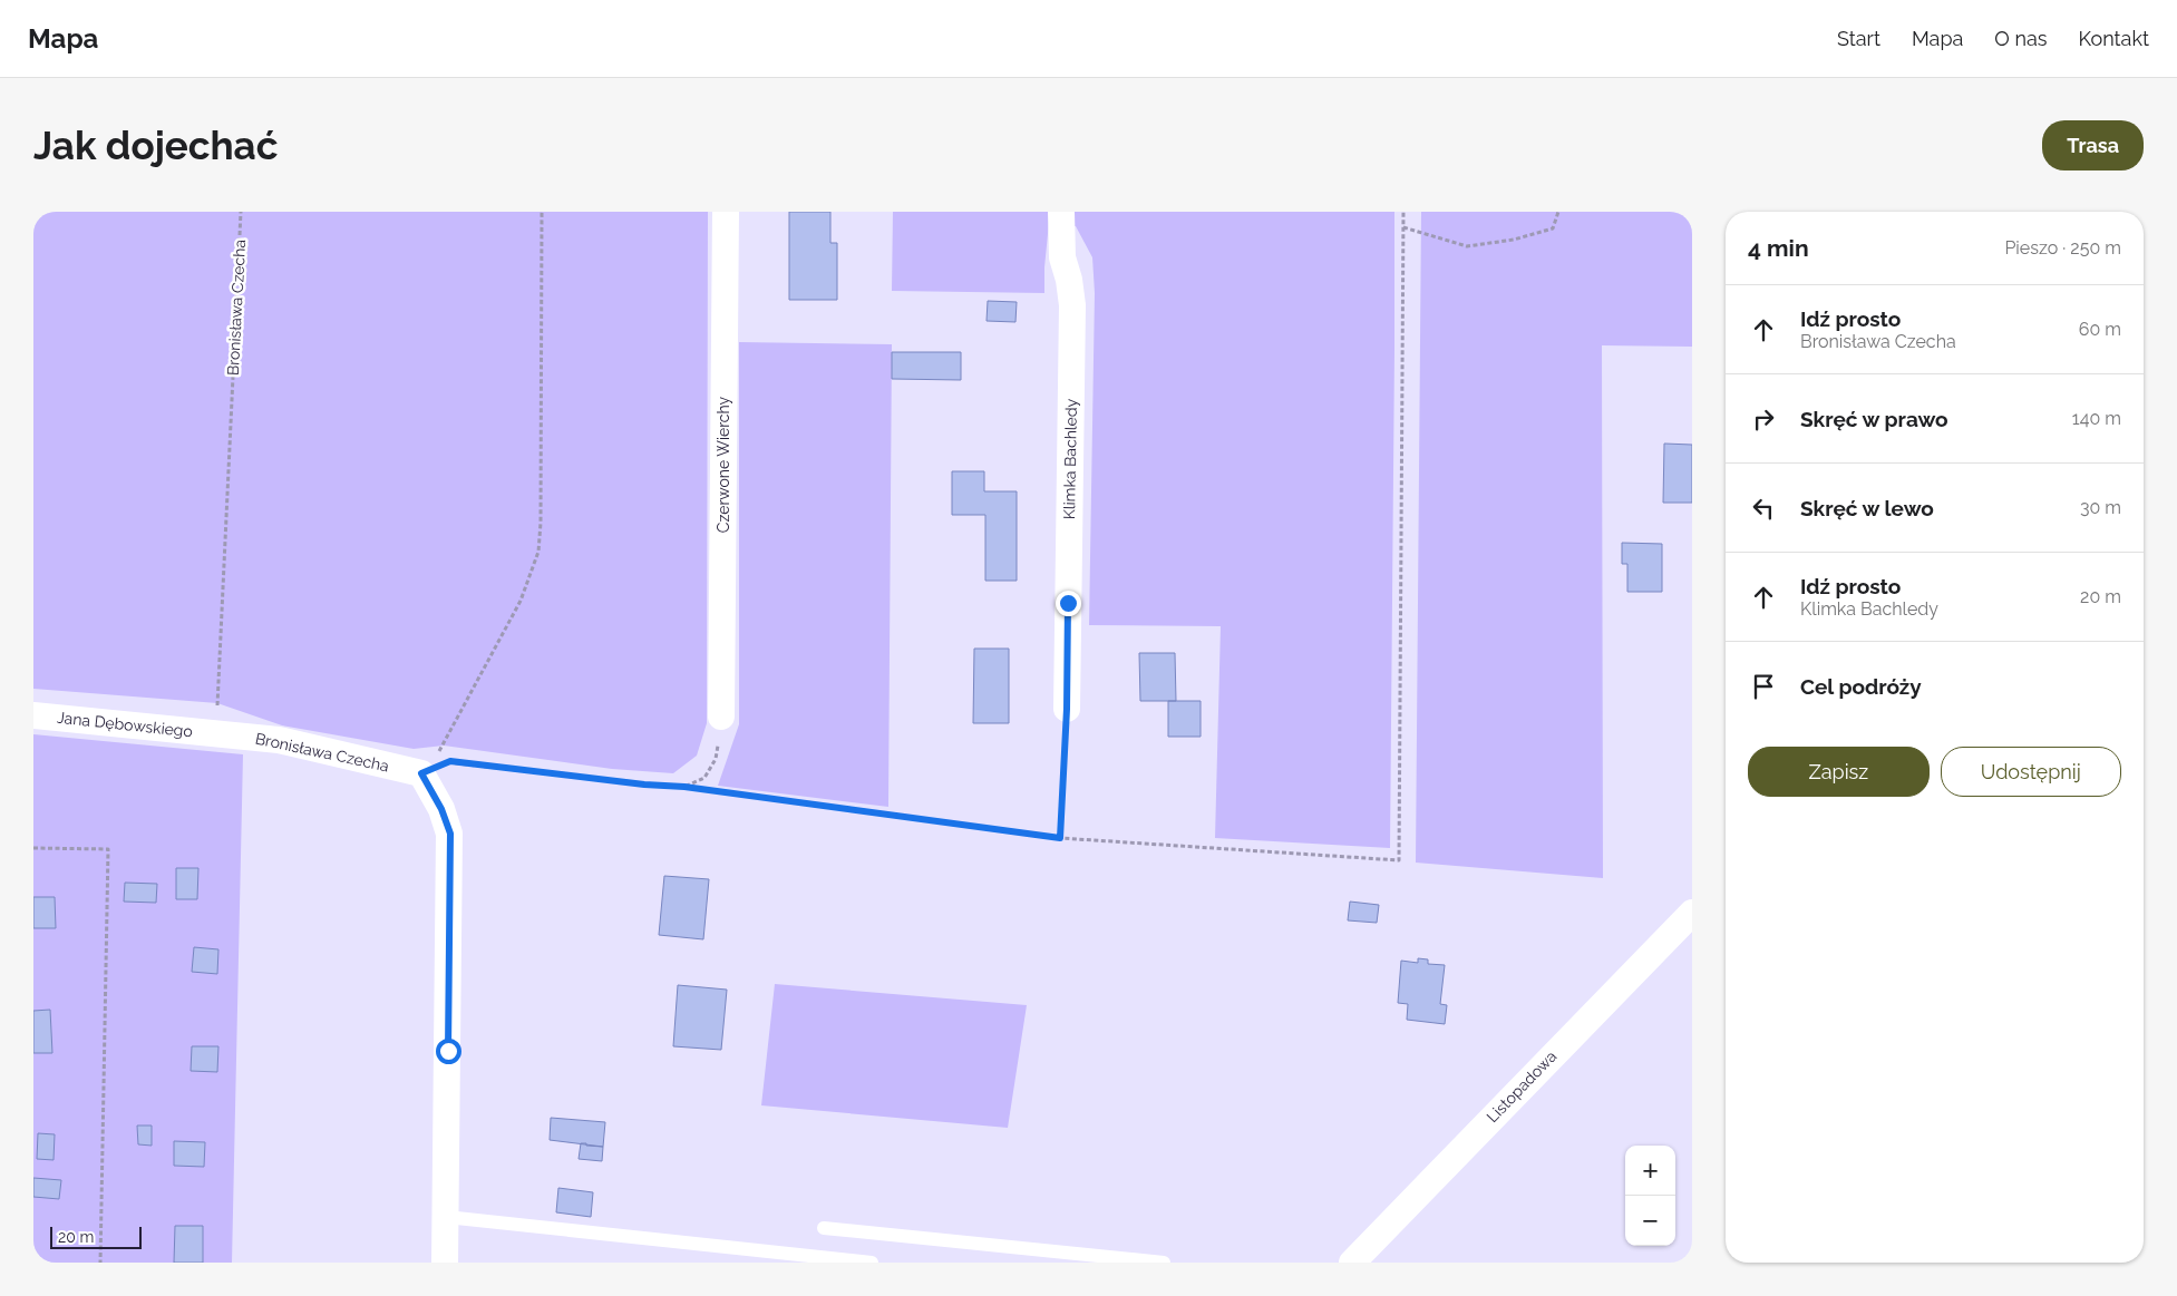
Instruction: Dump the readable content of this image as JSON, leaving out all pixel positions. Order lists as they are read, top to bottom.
{
  "streets": {
    "street": [
      "Bronisława Czecha",
      "Klimka Bachledy",
      "Czerwone Wierchy",
      "Jana Dębowskiego",
      "Listopadowa"
    ]
  },
  "crossings": [
    ["Bronisława Czecha", "Jana Dębowskiego"]
  ],
  "scale_bar": "20 m",
  "page": {
    "header": "Mapa",
    "nav": [
      "Start",
      "Mapa",
      "O nas",
      "Kontakt"
    ],
    "buttons": [
      "Trasa",
      ["Zapisz", "Udostępnij"]
    ],
    "title": "Jak dojechać",
    "heading": ["4 min", "Pieszo · 250 m"],
    "list": [
      ["Idź prosto", "Bronisława Czecha", "60 m"],
      ["Skręć w prawo", "140 m"],
      ["Skręć w lewo", "30 m"],
      ["Idź prosto", "Klimka Bachledy", "20 m"],
      "Cel podróży"
    ],
    "map_buttons": ["+", "−"],
    "scale": "20 m"
  }
}
